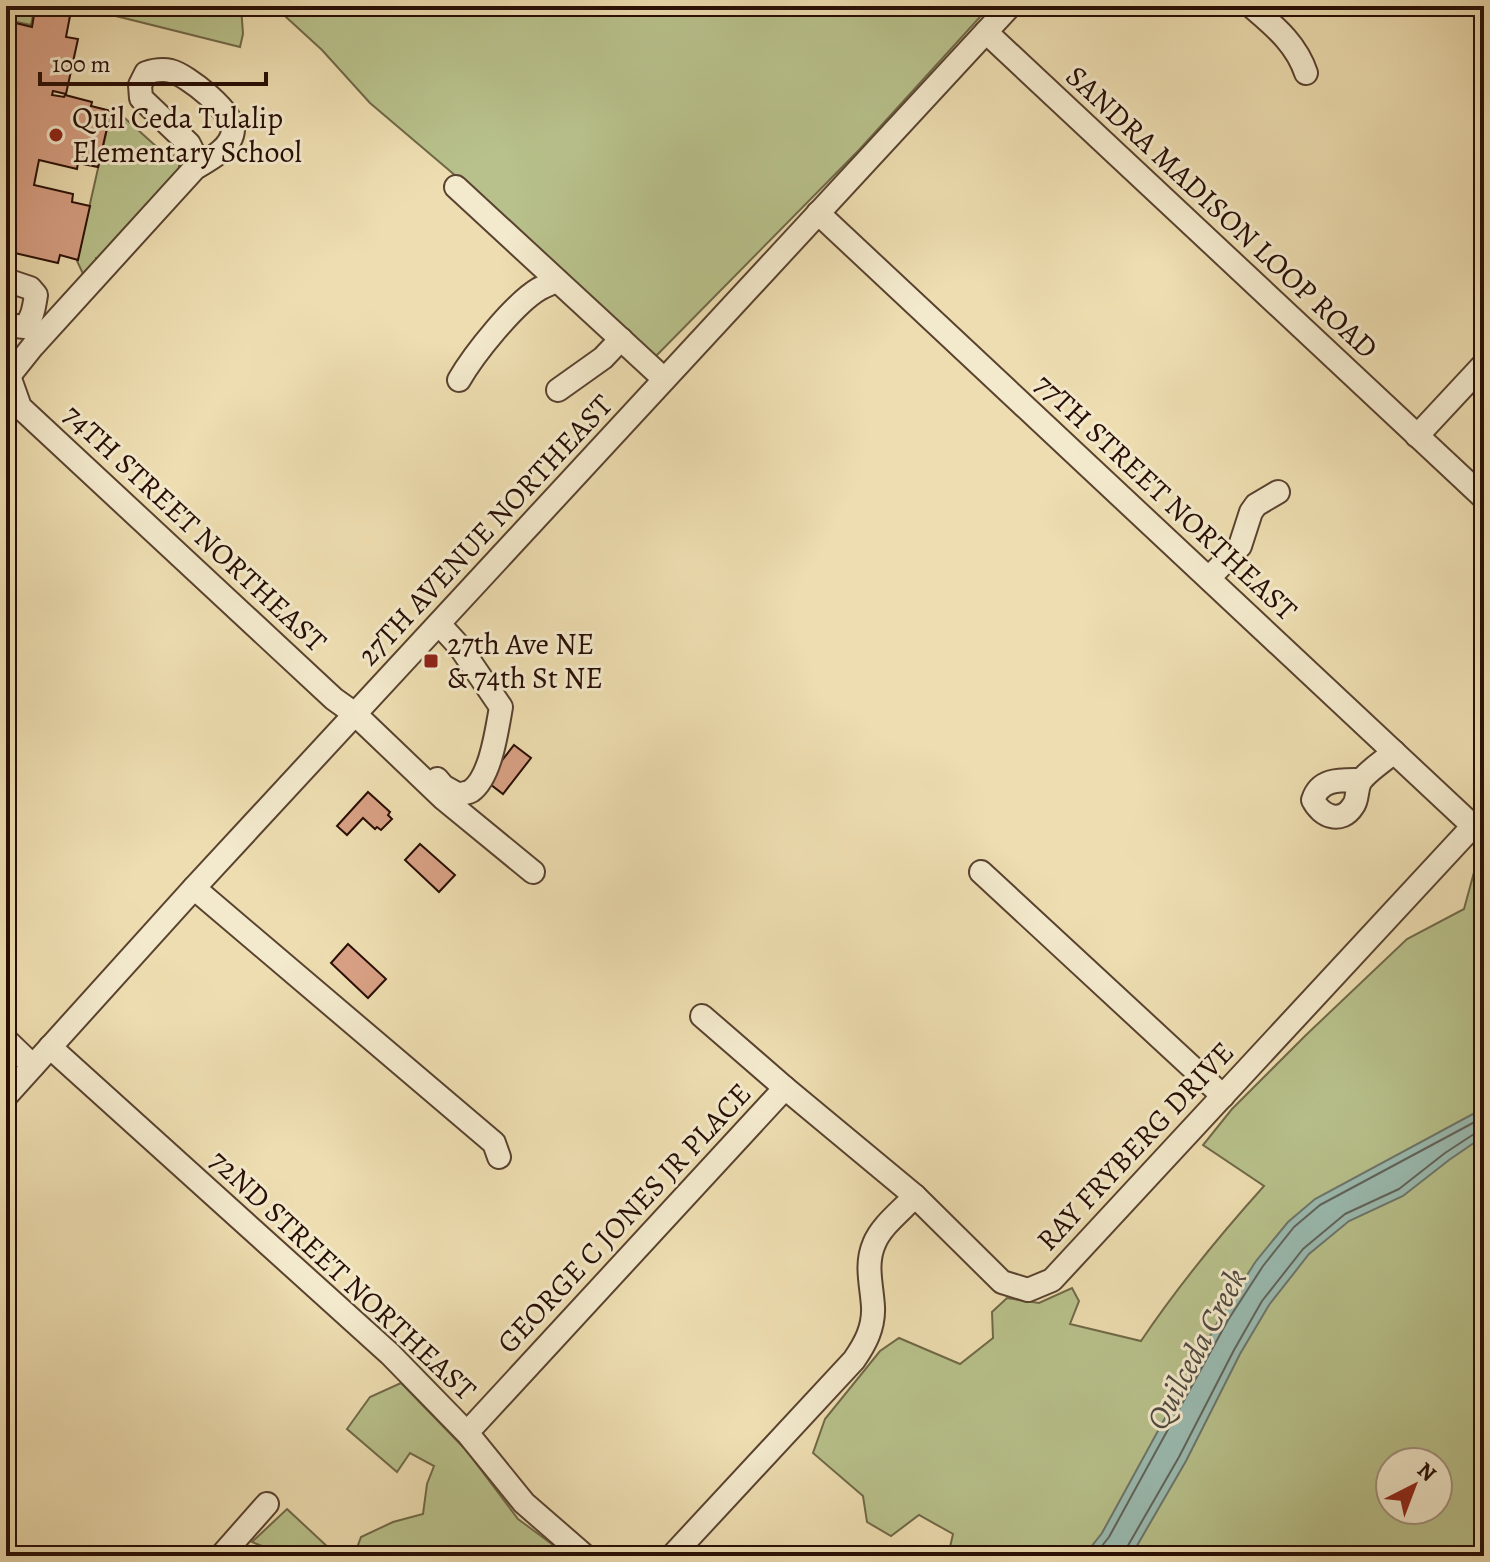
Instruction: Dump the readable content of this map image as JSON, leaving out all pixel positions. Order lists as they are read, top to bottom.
{
  "streets": {
    "street": [
      "SANDRA MADISON LOOP ROAD",
      "77TH STREET NORTHEAST",
      "74TH STREET NORTHEAST",
      "27TH AVENUE NORTHEAST",
      "RAY FRYBERG DRIVE",
      "GEORGE C JONES JR PLACE",
      "72ND STREET NORTHEAST"
    ]
  },
  "crossings": [
    ["SANDRA MADISON LOOP ROAD", "27TH AVENUE NORTHEAST"],
    ["77TH STREET NORTHEAST", "27TH AVENUE NORTHEAST"],
    ["77TH STREET NORTHEAST", "RAY FRYBERG DRIVE"],
    ["74TH STREET NORTHEAST", "27TH AVENUE NORTHEAST"],
    ["27TH AVENUE NORTHEAST", "72ND STREET NORTHEAST"],
    ["RAY FRYBERG DRIVE", "GEORGE C JONES JR PLACE"]
  ],
  "water": ["Quilceda Creek"],
  "places": {
    "other": ["Quil Ceda Tulalip Elementary School"],
    "transit": ["27th Ave NE & 74th St NE"]
  },
  "scale_bar": "100 m",
  "north": "top right"
}
